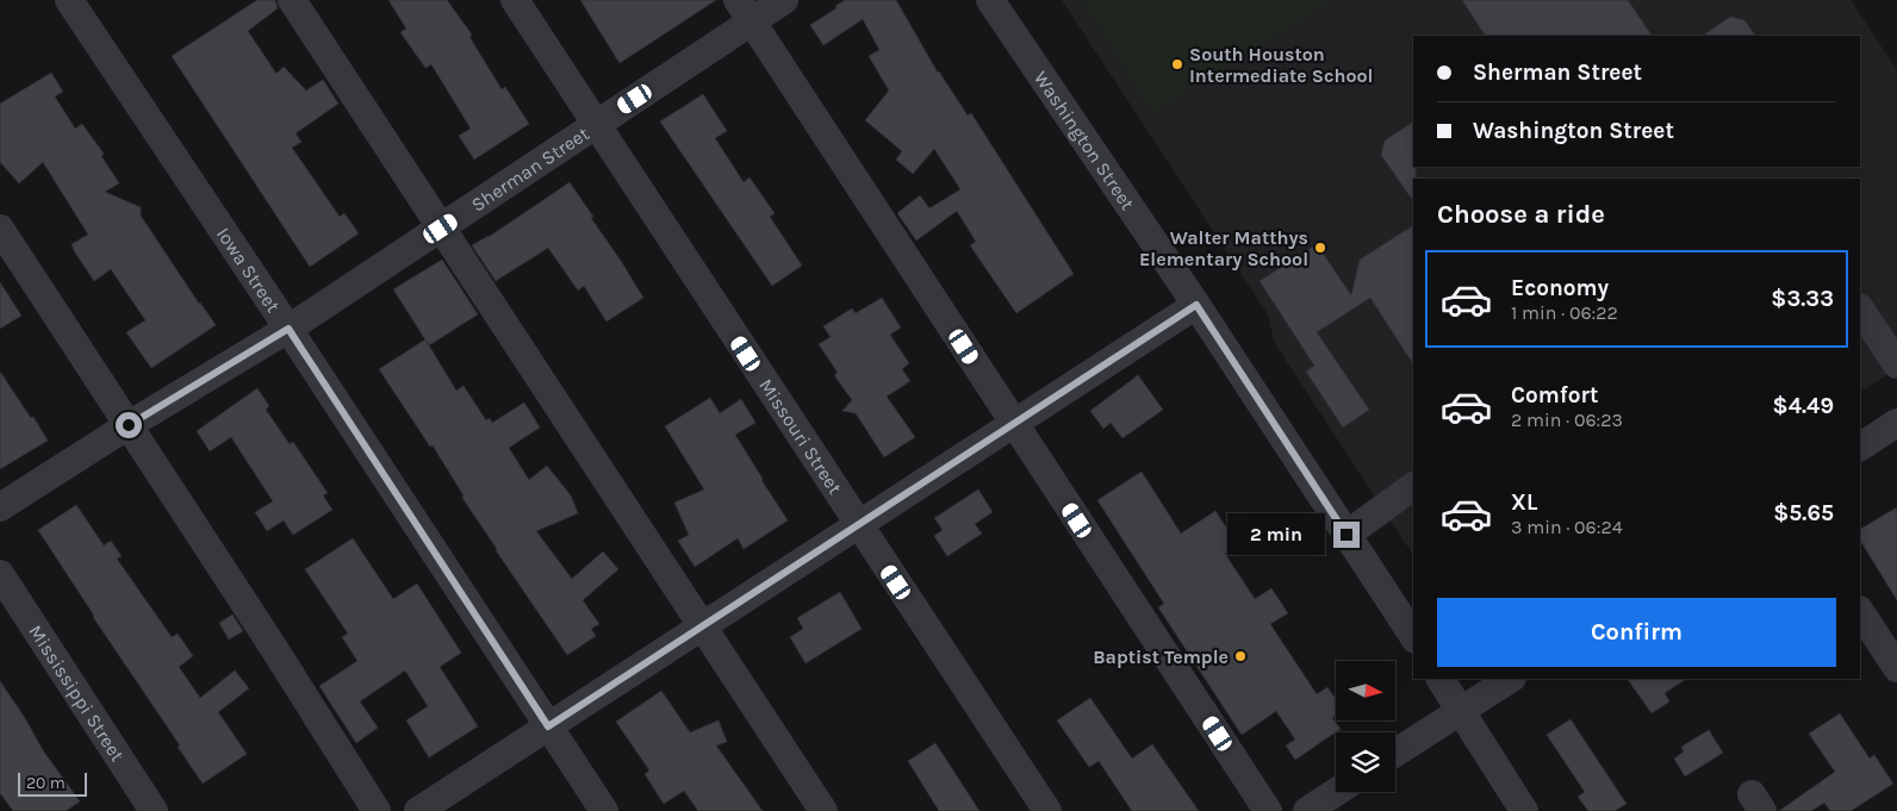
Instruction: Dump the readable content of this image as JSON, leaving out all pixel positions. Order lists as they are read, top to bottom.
{
  "streets": {
    "street": [
      "Washington Street",
      "Sherman Street",
      "Iowa Street",
      "Missouri Street",
      "Mississippi Street"
    ]
  },
  "crossings": [
    ["Sherman Street", "Iowa Street"],
    ["Sherman Street", "Missouri Street"]
  ],
  "places": ["South Houston Intermediate School", "Walter Matthys Elementary School", "Baptist Temple"],
  "scale_bar": "20 m",
  "north": "right",
  "page": {
    "banner": ["Sherman Street", "Washington Street"],
    "heading": "Choose a ride",
    "list": [
      {
        "name": "Economy",
        "note": "1 min · 06:22",
        "value": "$3.33"
      },
      {
        "name": "Comfort",
        "note": "2 min · 06:23",
        "value": "$4.49"
      },
      {
        "name": "XL",
        "note": "3 min · 06:24",
        "value": "$5.65"
      }
    ],
    "bubble": "2 min",
    "buttons": "Confirm",
    "scale": "20 m"
  }
}
